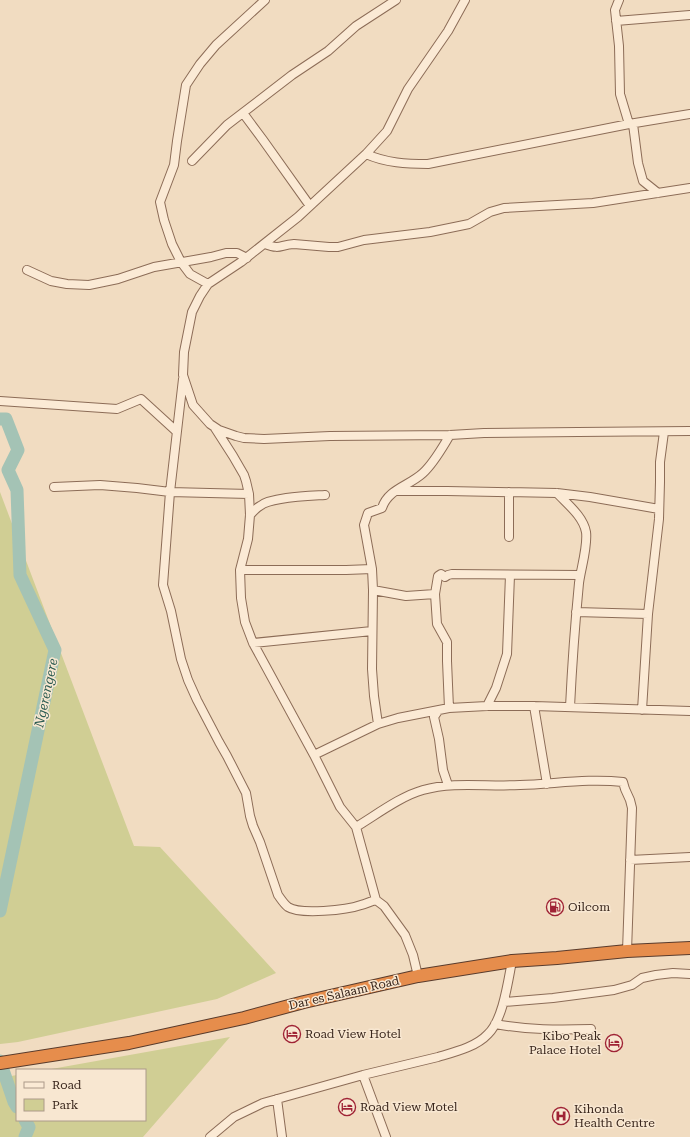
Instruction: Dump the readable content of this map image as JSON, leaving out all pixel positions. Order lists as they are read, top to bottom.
{
  "streets": {
    "highway": ["Dar es Salaam Road"]
  },
  "water": ["Ngerengere"],
  "places": {
    "fuel station": ["Oilcom"],
    "hotel": ["Road View Hotel", "Kibo Peak Palace Hotel", "Road View Motel"],
    "hospital": ["Kihonda Health Centre"]
  },
  "legend": ["Road", "Park"]
}
